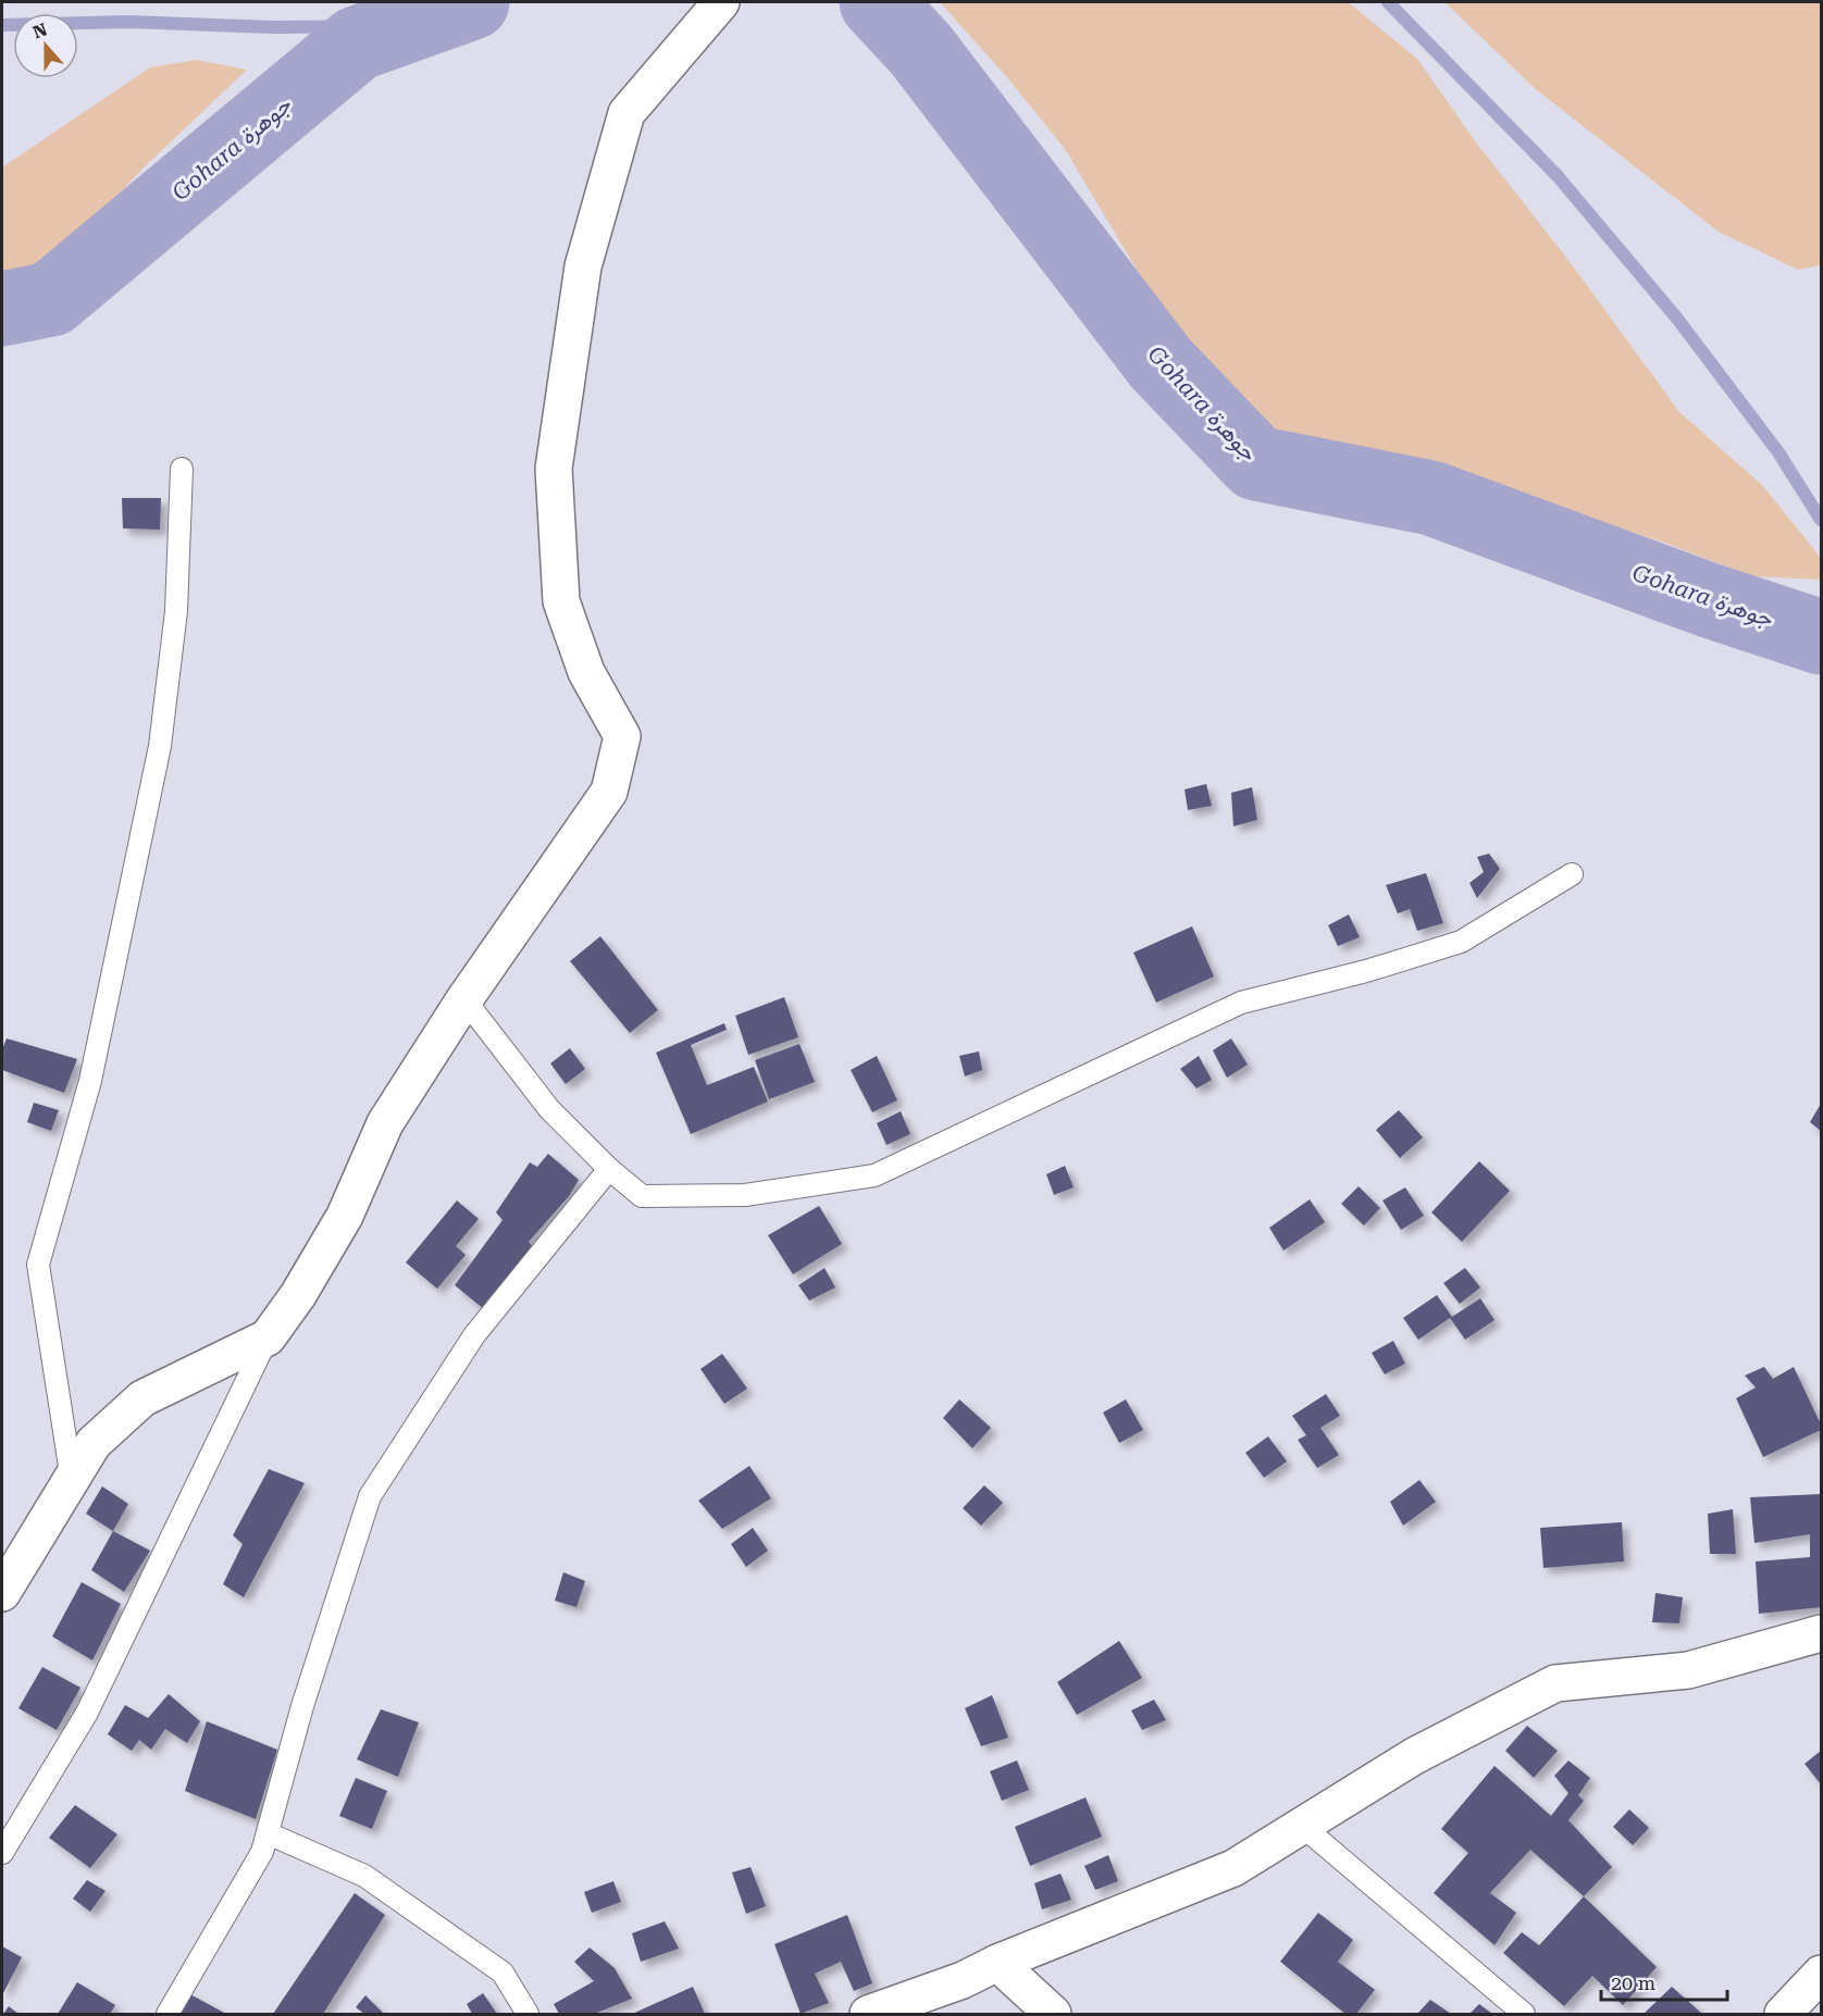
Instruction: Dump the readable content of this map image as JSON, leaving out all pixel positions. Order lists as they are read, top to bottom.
{
  "water": ["Gohara جوهرة"],
  "scale_bar": "20 m",
  "north": "top"
}
